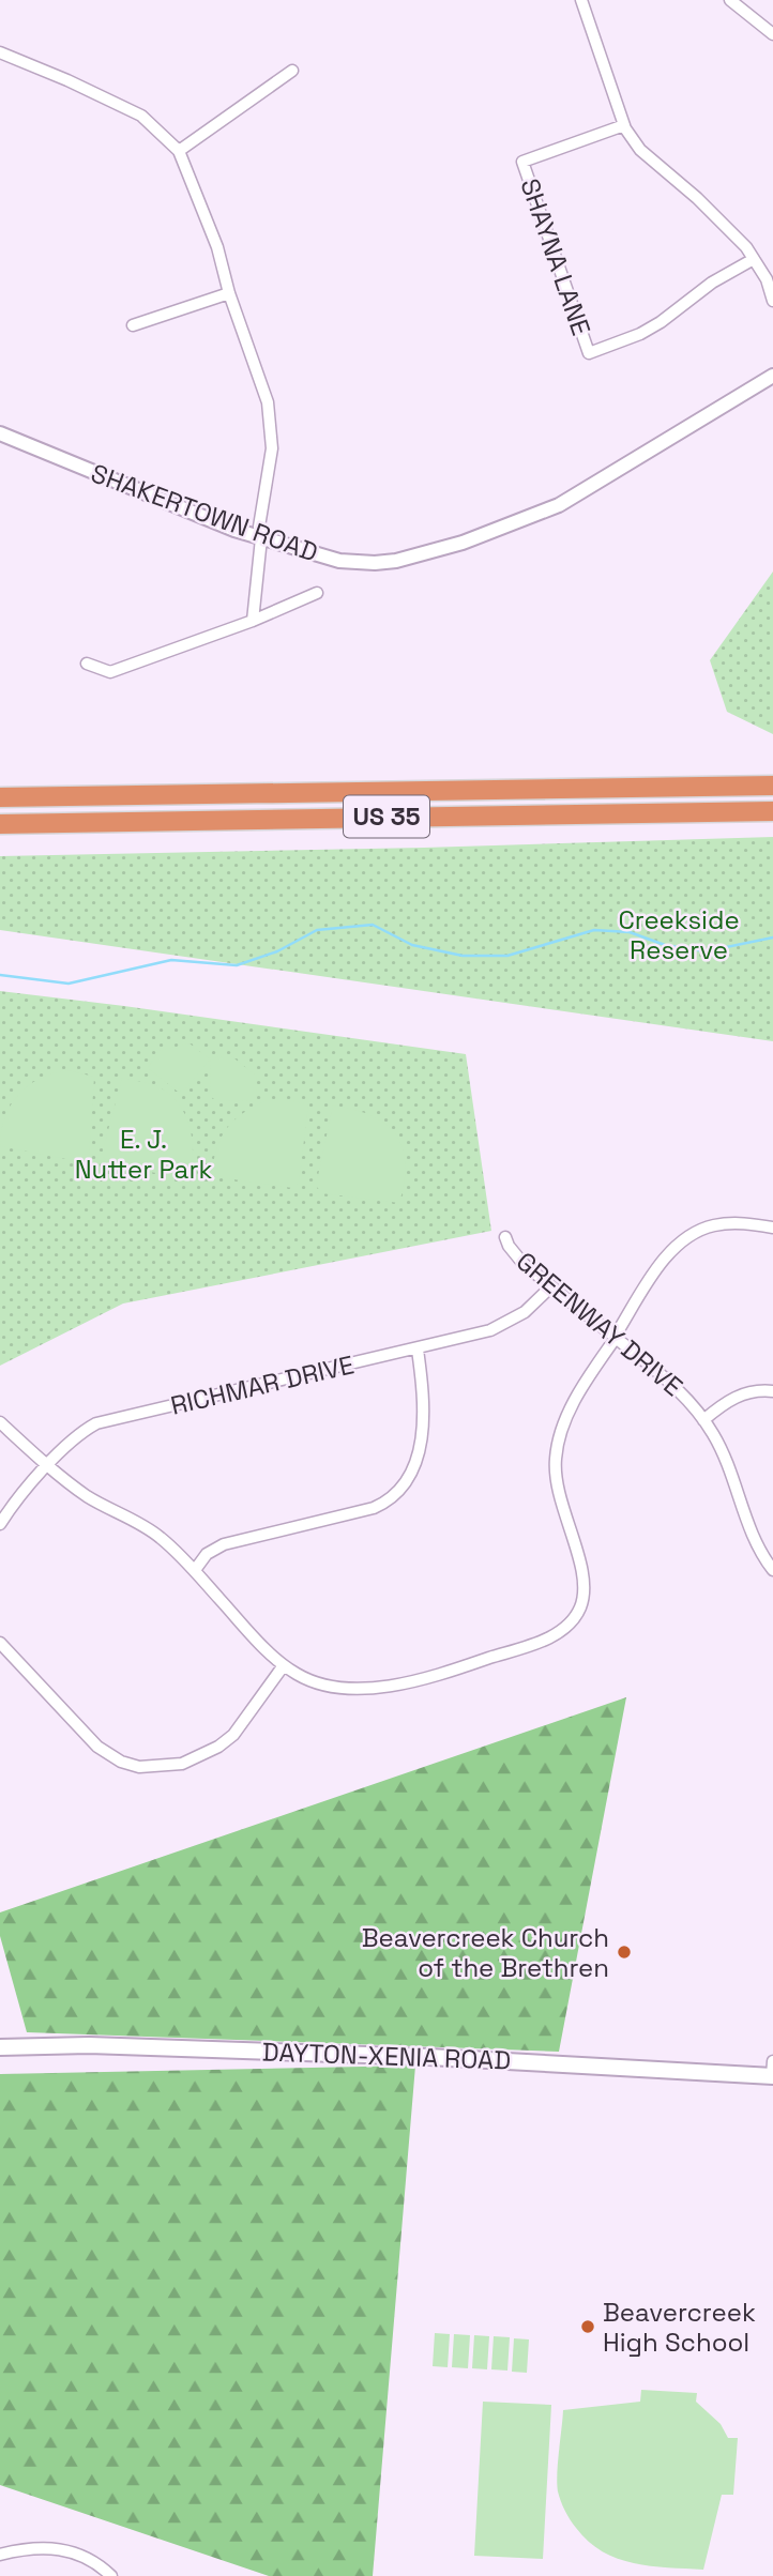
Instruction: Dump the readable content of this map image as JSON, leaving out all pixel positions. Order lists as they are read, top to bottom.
{
  "streets": {
    "highway": ["US 35"],
    "main road": ["DAYTON-XENIA ROAD"],
    "street": [
      "SHAYNA LANE",
      "SHAKERTOWN ROAD",
      "GREENWAY DRIVE",
      "RICHMAR DRIVE"
    ]
  },
  "crossings": [
    ["GREENWAY DRIVE", "RICHMAR DRIVE"]
  ],
  "parks": ["Creekside Reserve", "E. J. Nutter Park"],
  "places": ["Beavercreek Church of the Brethren", "Beavercreek High School"]
}
